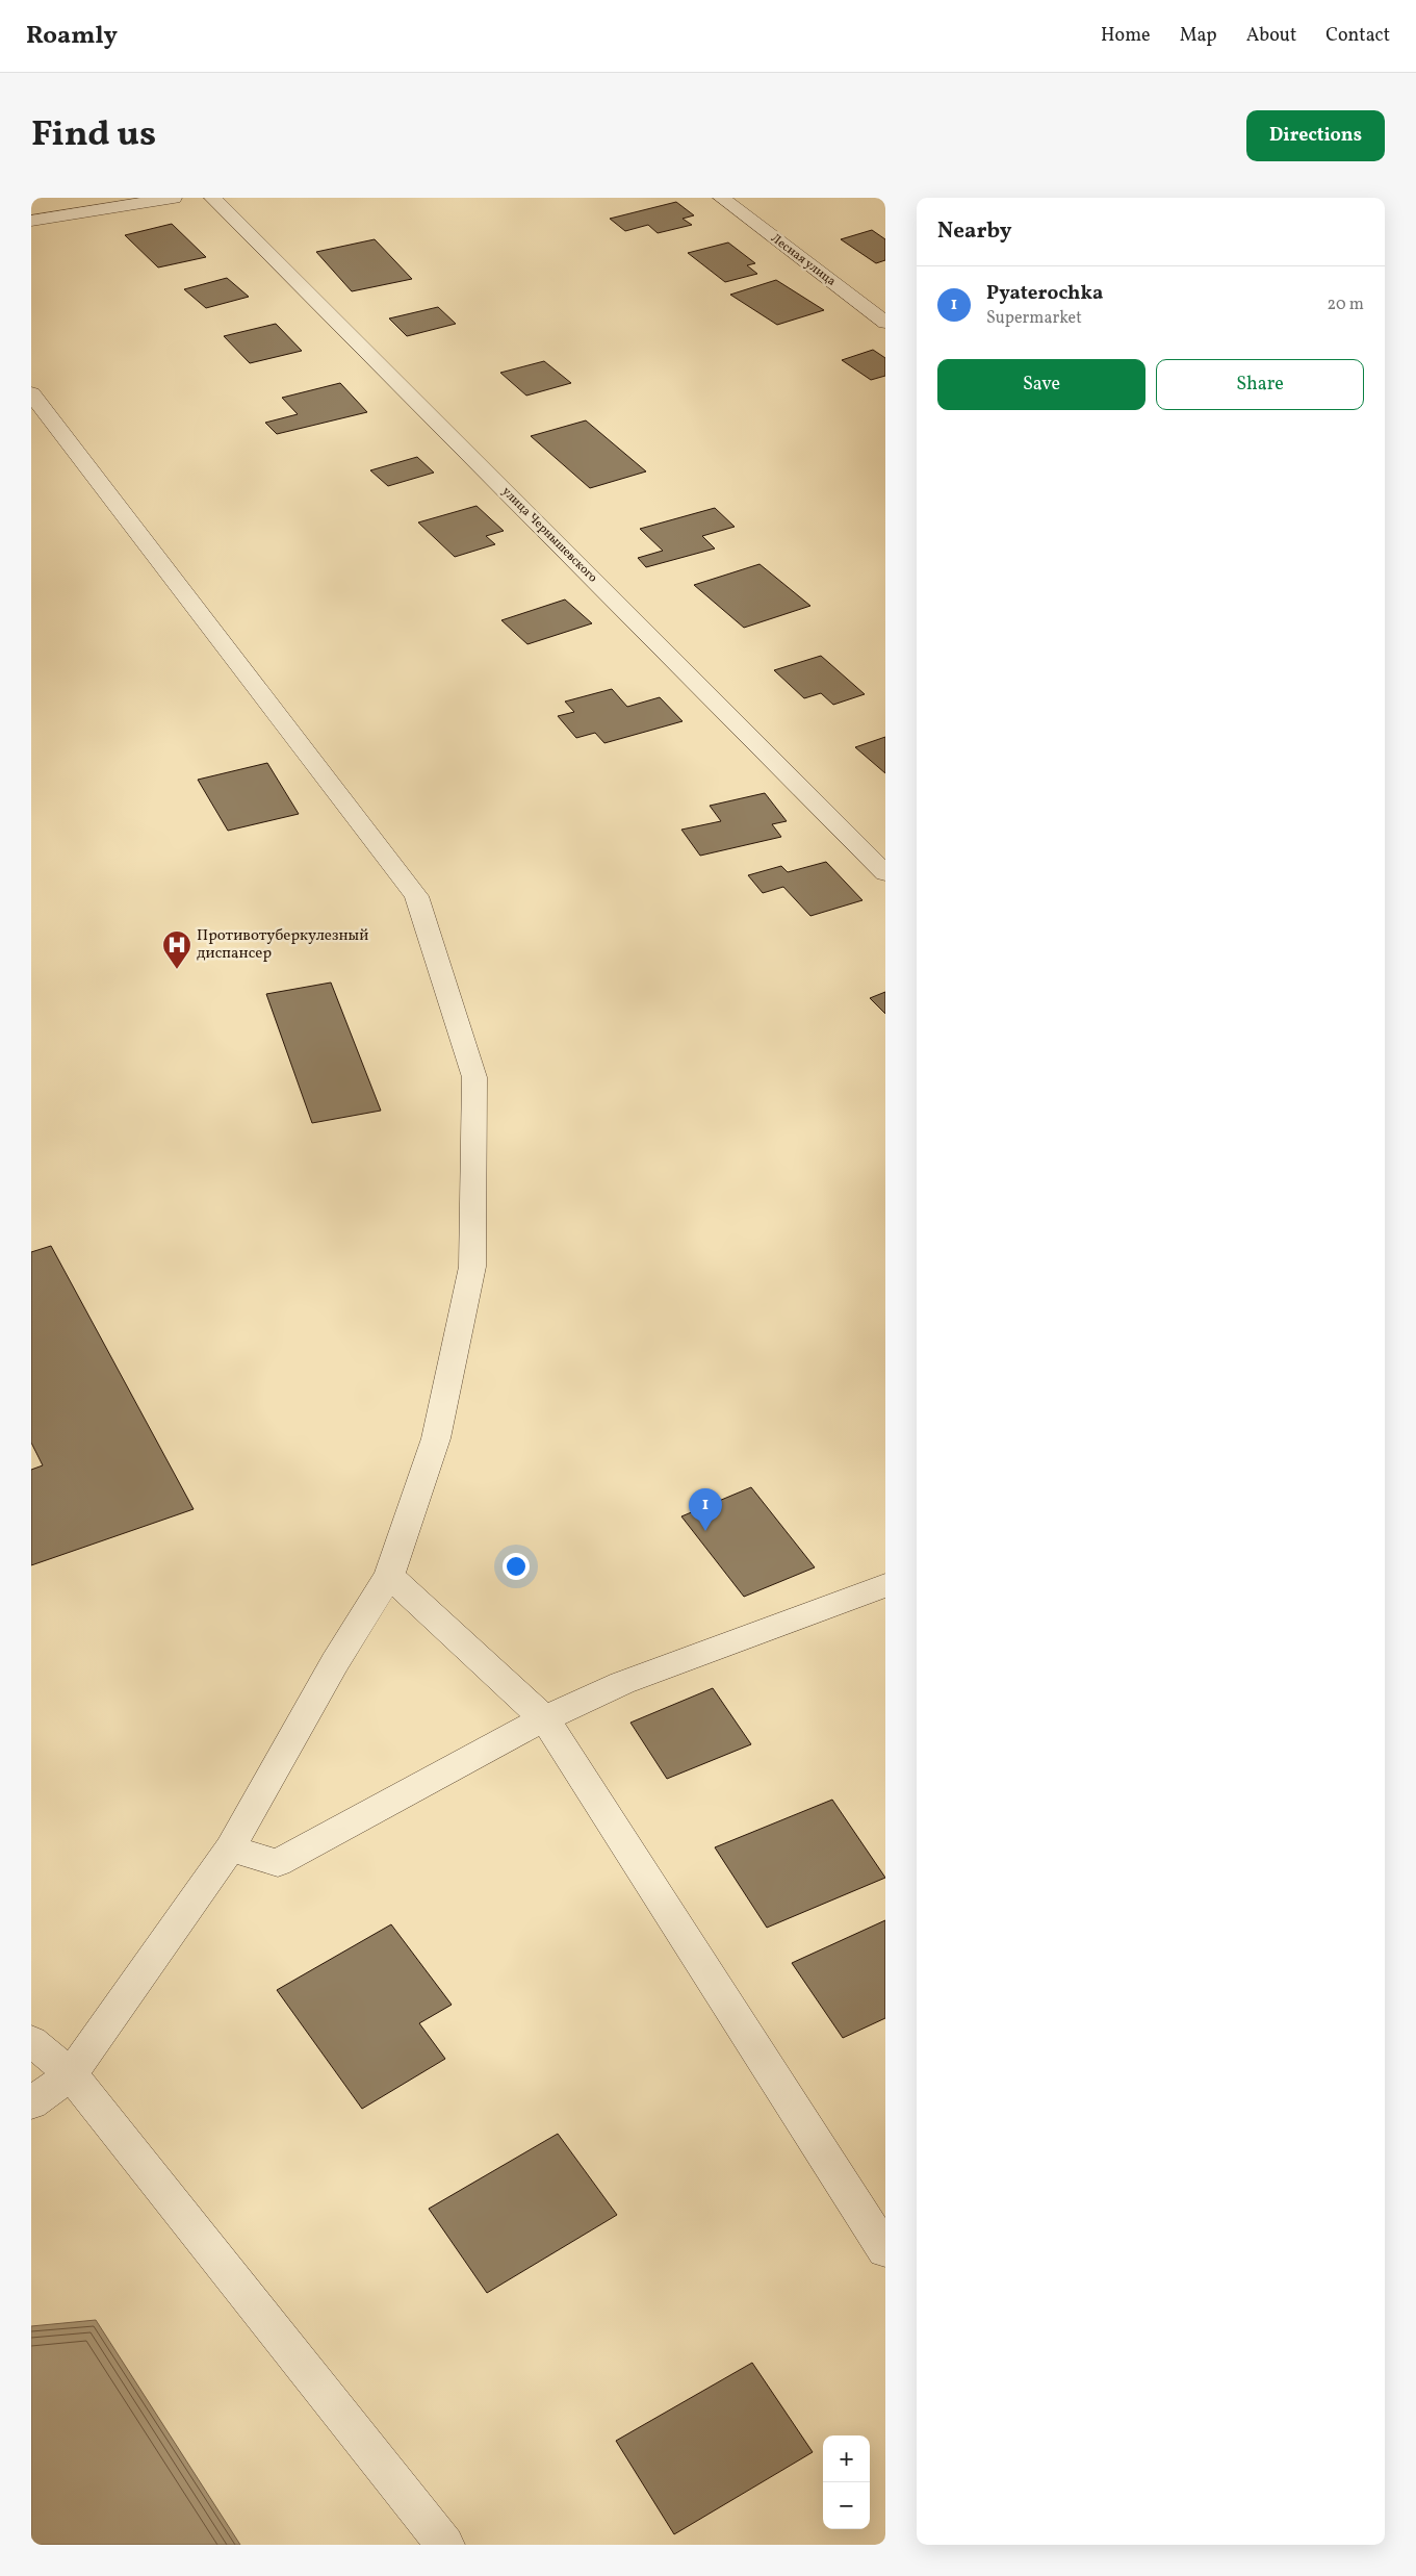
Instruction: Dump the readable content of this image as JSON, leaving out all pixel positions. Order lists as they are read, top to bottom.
{
  "streets": {
    "street": ["Лесная улица", "улица Чернышевского"]
  },
  "places": {
    "hospital": ["Противотуберкулезный диспансер"]
  },
  "page": {
    "header": "Roamly",
    "nav": [
      "Home",
      "Map",
      "About",
      "Contact"
    ],
    "title": "Find us",
    "buttons": [
      "Directions",
      ["Save", "Share"]
    ],
    "heading": "Nearby",
    "list": [
      {
        "mark": "1",
        "name": "Pyaterochka",
        "note": "Supermarket",
        "value": "20 m"
      }
    ],
    "pins": "1",
    "map_buttons": ["+", "−"]
  }
}
